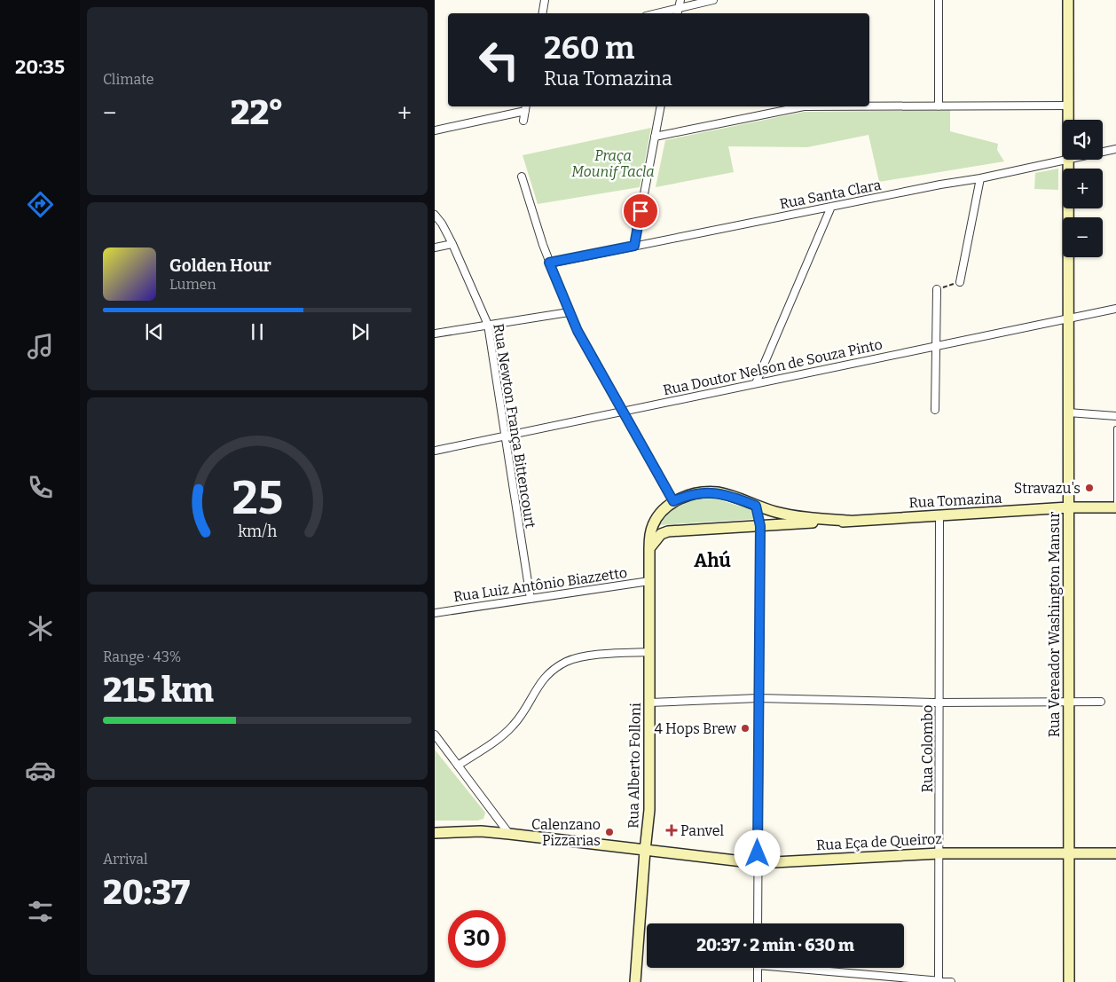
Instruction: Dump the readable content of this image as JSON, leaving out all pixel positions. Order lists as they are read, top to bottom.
{
  "streets": {
    "main road": [
      "Rua Tomazina",
      "Rua Vereador Washington Mansur",
      "Rua Alberto Folloni",
      "Rua Eça de Queiroz"
    ],
    "street": [
      "Rua Santa Clara",
      "Rua Doutor Nelson de Souza Pinto",
      "Rua Newton França Bittencourt",
      "Rua Luiz Antônio Biazzetto",
      "Rua Colombo"
    ]
  },
  "crossings": [
    ["Rua Santa Clara", "Rua Vereador Washington Mansur"],
    ["Rua Doutor Nelson de Souza Pinto", "Rua Newton França Bittencourt"],
    ["Rua Doutor Nelson de Souza Pinto", "Rua Vereador Washington Mansur"],
    ["Rua Newton França Bittencourt", "Rua Luiz Antônio Biazzetto"],
    ["Rua Tomazina", "Rua Vereador Washington Mansur"],
    ["Rua Tomazina", "Rua Colombo"],
    ["Rua Tomazina", "Rua Alberto Folloni"],
    ["Rua Luiz Antônio Biazzetto", "Rua Alberto Folloni"],
    ["Rua Vereador Washington Mansur", "Rua Eça de Queiroz"],
    ["Rua Colombo", "Rua Eça de Queiroz"],
    ["Rua Alberto Folloni", "Rua Eça de Queiroz"]
  ],
  "districts": ["Ahú"],
  "parks": ["Praça Mounif Tacla"],
  "places": {
    "other": ["Stravazu's", "4 Hops Brew", "Calenzano Pizzarias"],
    "health": ["Panvel"]
  },
  "page": {
    "tabs": "20:35",
    "tile": [
      "Climate",
      ["Range · 43%", "215 km"],
      ["Arrival", "20:37"]
    ],
    "turn": ["260 m", "Rua Tomazina"],
    "heat": ["−", "22°", "+"],
    "map_buttons": ["+", "−"],
    "song": ["Golden Hour", "Lumen"],
    "limit": "30",
    "trip": "20:37 · 2 min · 630 m",
    "gauge": ["25", "km/h"]
  }
}
